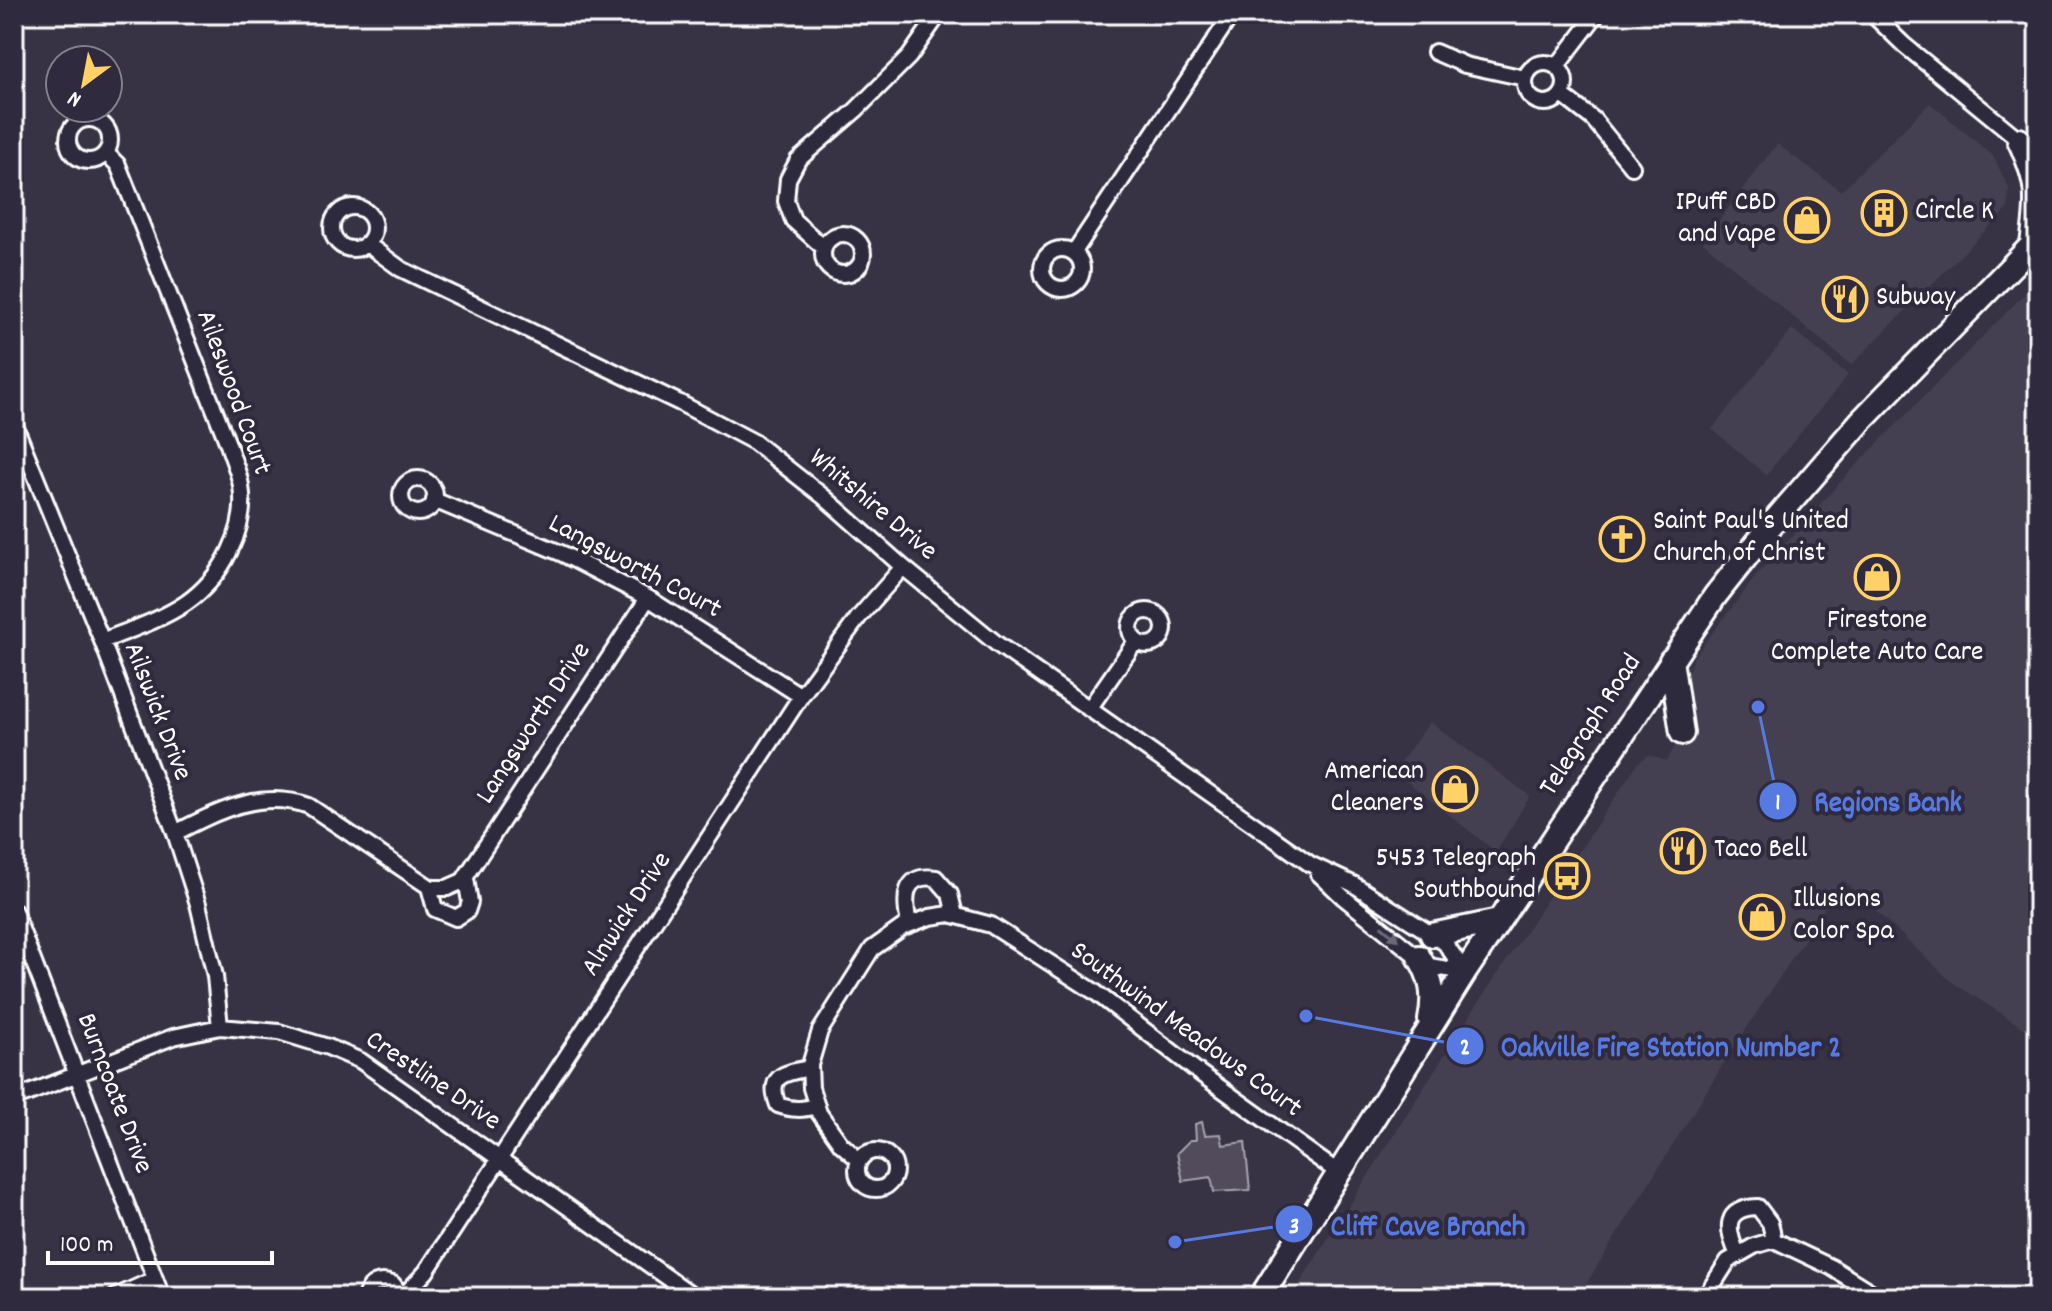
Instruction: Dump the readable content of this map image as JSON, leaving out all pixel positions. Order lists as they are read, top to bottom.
{
  "streets": {
    "main road": ["Telegraph Road"],
    "street": [
      "Aileswood Court",
      "Whitshire Drive",
      "Langsworth Court",
      "Ailswick Drive",
      "Langsworth Drive",
      "Alnwick Drive",
      "Southwind Meadows Court",
      "Crestline Drive",
      "Burncoate Drive"
    ]
  },
  "crossings": [
    ["Aileswood Court", "Ailswick Drive"],
    ["Whitshire Drive", "Telegraph Road"],
    ["Whitshire Drive", "Alnwick Drive"],
    ["Langsworth Court", "Langsworth Drive"],
    ["Langsworth Court", "Alnwick Drive"],
    ["Ailswick Drive", "Langsworth Drive"],
    ["Ailswick Drive", "Crestline Drive"],
    ["Telegraph Road", "Southwind Meadows Court"],
    ["Alnwick Drive", "Crestline Drive"],
    ["Crestline Drive", "Burncoate Drive"]
  ],
  "places": {
    "building": ["Circle K"],
    "shop": [
      "IPuff CBD and Vape",
      "Firestone Complete Auto Care",
      "American Cleaners",
      "Illusions Color Spa"
    ],
    "restaurant": ["Subway", "Taco Bell"],
    "church": ["Saint Paul's United Church of Christ"],
    "other": ["Regions Bank", "Oakville Fire Station Number 2", "Cliff Cave Branch"],
    "bus stop": ["5453 Telegraph Southbound"]
  },
  "scale_bar": "100 m",
  "north": "bottom left"
}
